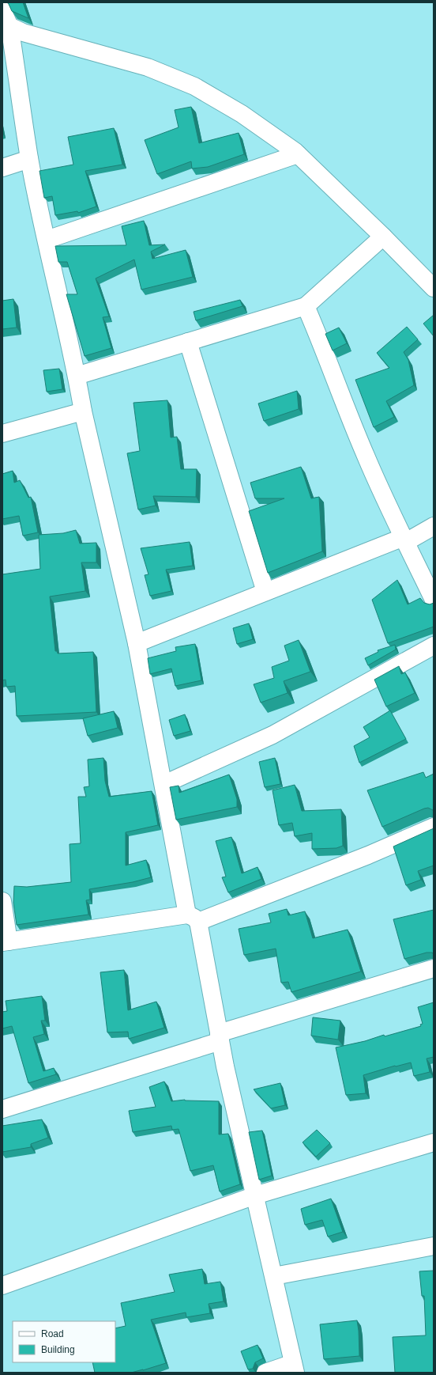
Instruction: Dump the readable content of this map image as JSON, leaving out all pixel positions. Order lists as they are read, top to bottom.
{
  "legend": ["Road", "Building"]
}
